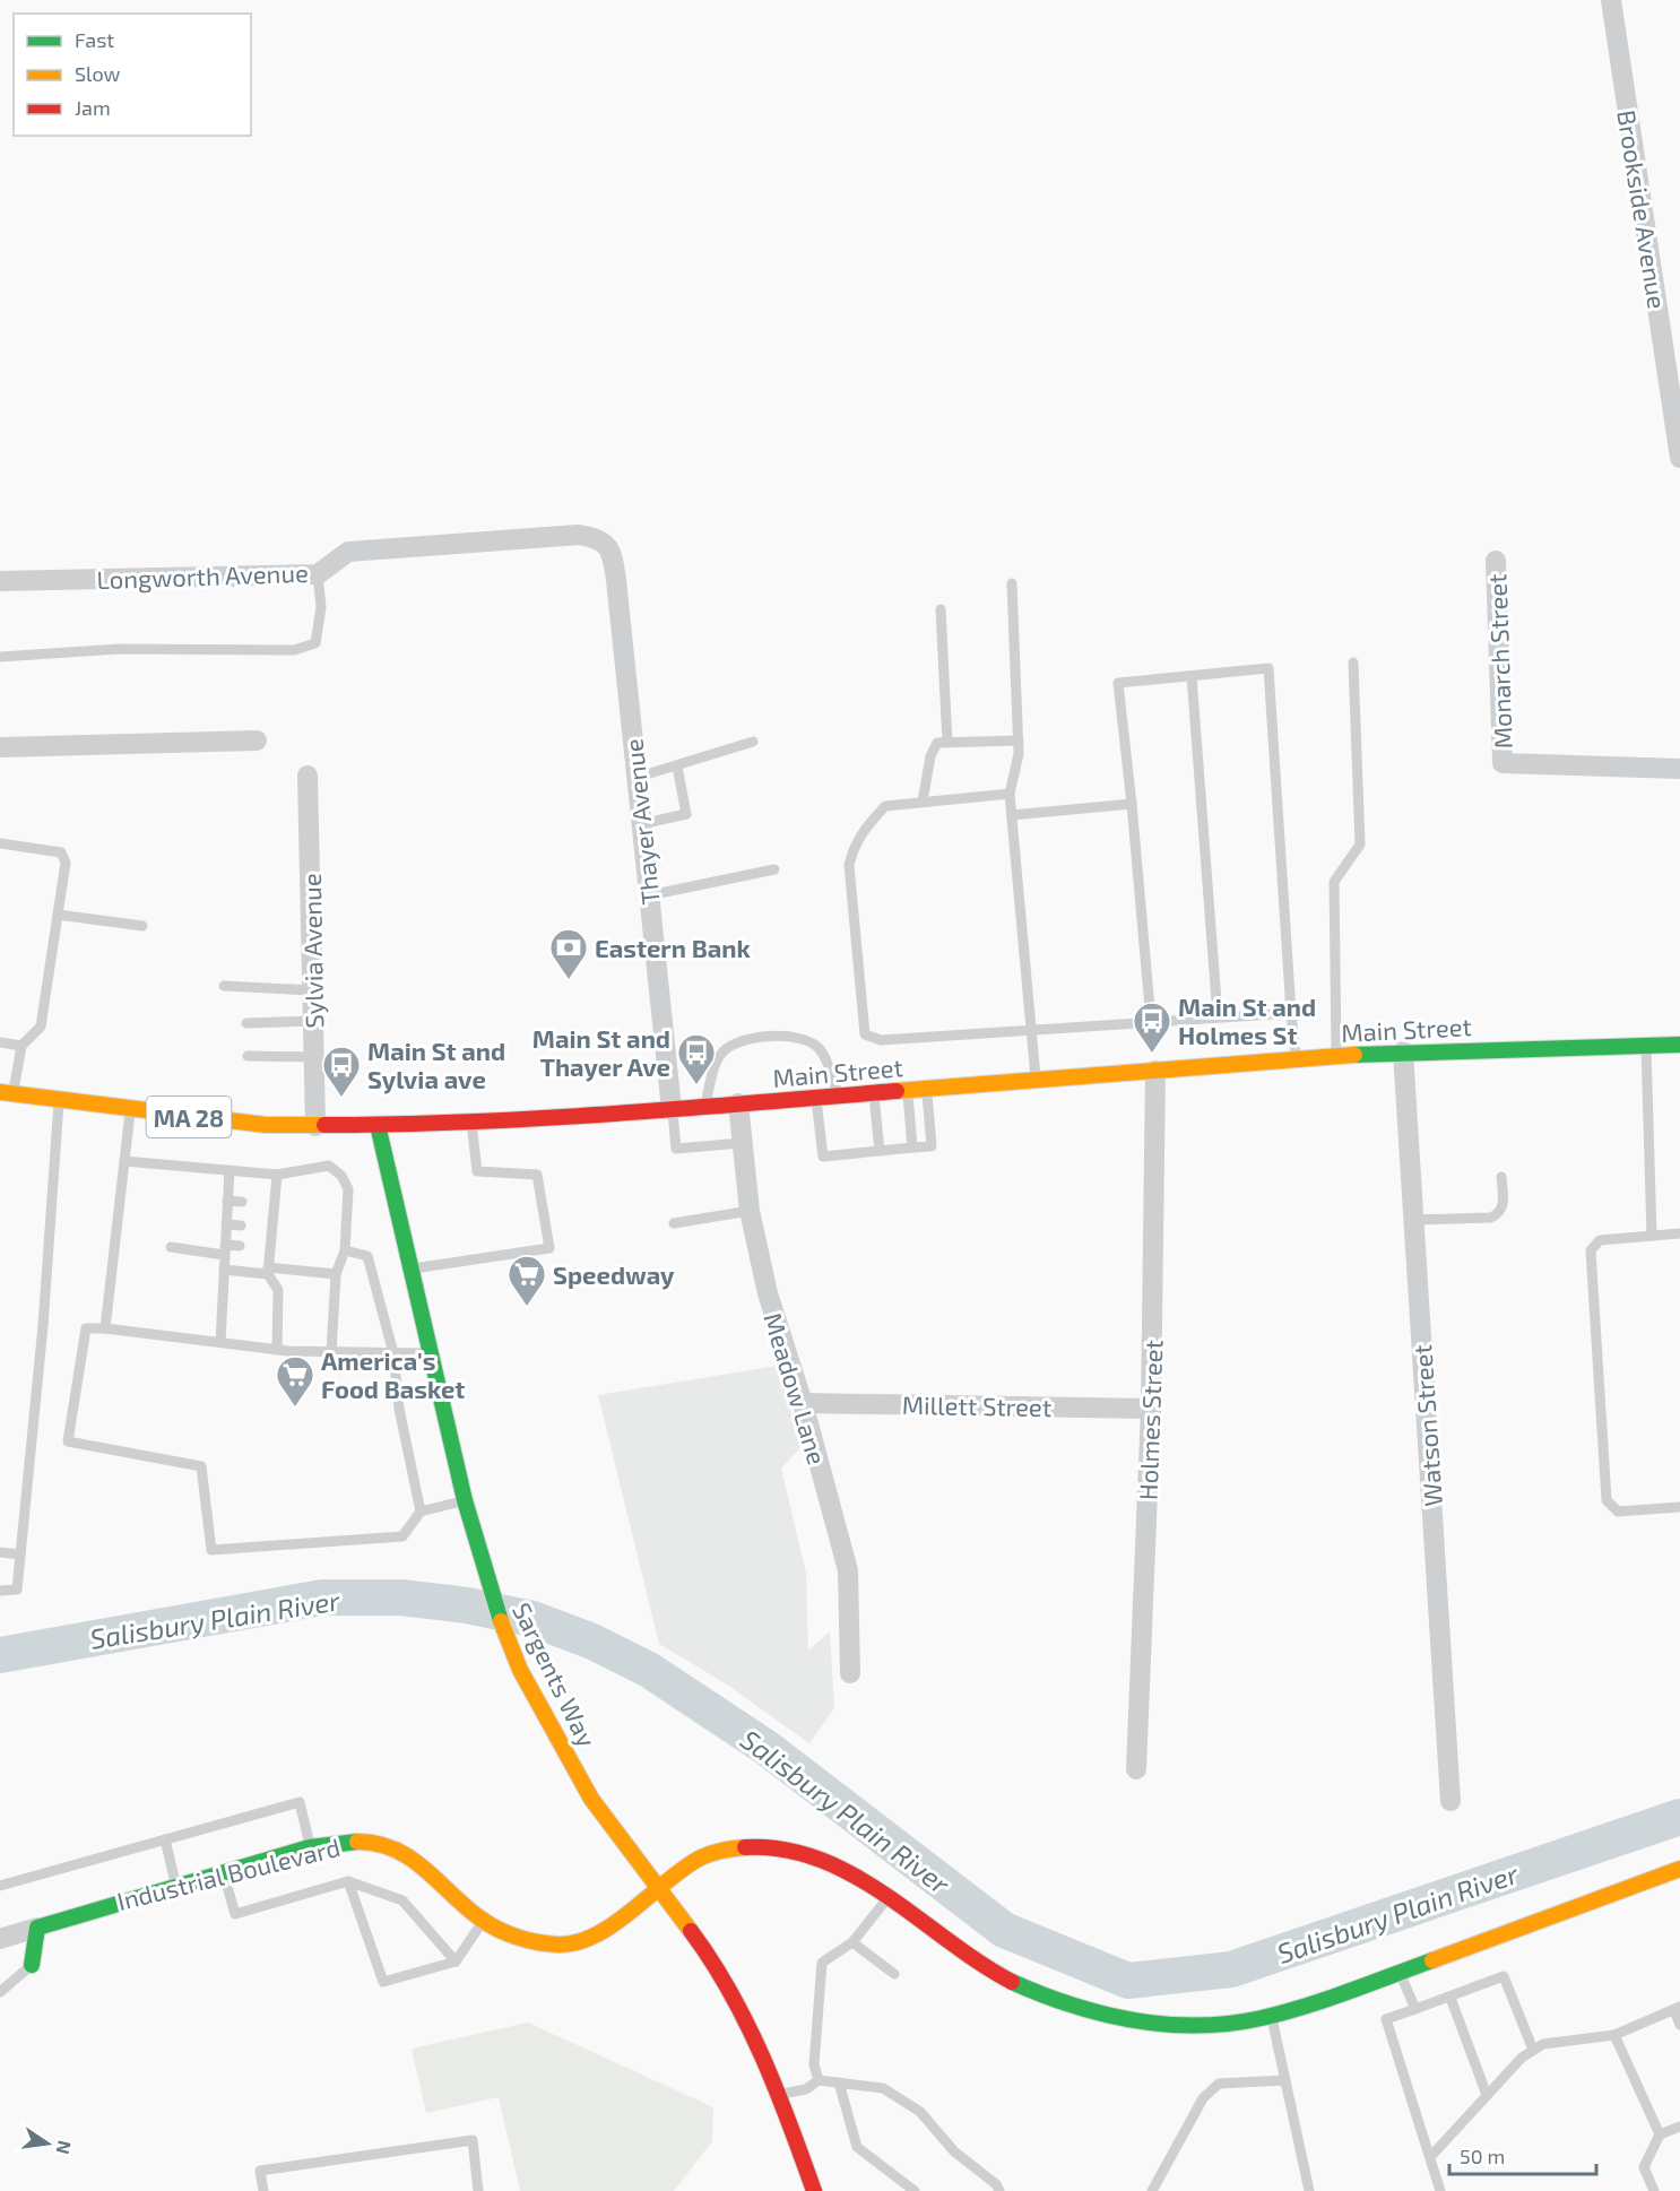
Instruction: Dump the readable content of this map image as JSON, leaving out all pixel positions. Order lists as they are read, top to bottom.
{
  "streets": {
    "main road": [
      "Main Street",
      "MA 28",
      "Sargents Way",
      "Industrial Boulevard"
    ],
    "street": [
      "Brookside Avenue",
      "Longworth Avenue",
      "Monarch Street",
      "Thayer Avenue",
      "Sylvia Avenue",
      "Meadow Lane",
      "Millett Street",
      "Holmes Street",
      "Watson Street"
    ]
  },
  "crossings": [
    ["Longworth Avenue", "Thayer Avenue"],
    ["Thayer Avenue", "Main Street"],
    ["Sylvia Avenue", "Main Street"],
    ["Main Street", "Meadow Lane"],
    ["Main Street", "Holmes Street"],
    ["Main Street", "Watson Street"],
    ["Main Street", "Sargents Way"],
    ["Meadow Lane", "Millett Street"],
    ["Millett Street", "Holmes Street"],
    ["Sargents Way", "Industrial Boulevard"]
  ],
  "water": ["Salisbury Plain River"],
  "places": {
    "bank": ["Eastern Bank"],
    "bus stop": ["Main St and Holmes St", "Main St and Thayer Ave", "Main St and Sylvia ave"],
    "supermarket": ["Speedway", "America's Food Basket"]
  },
  "legend": ["Fast", "Slow", "Jam"],
  "scale_bar": "50 m",
  "north": "right"
}
